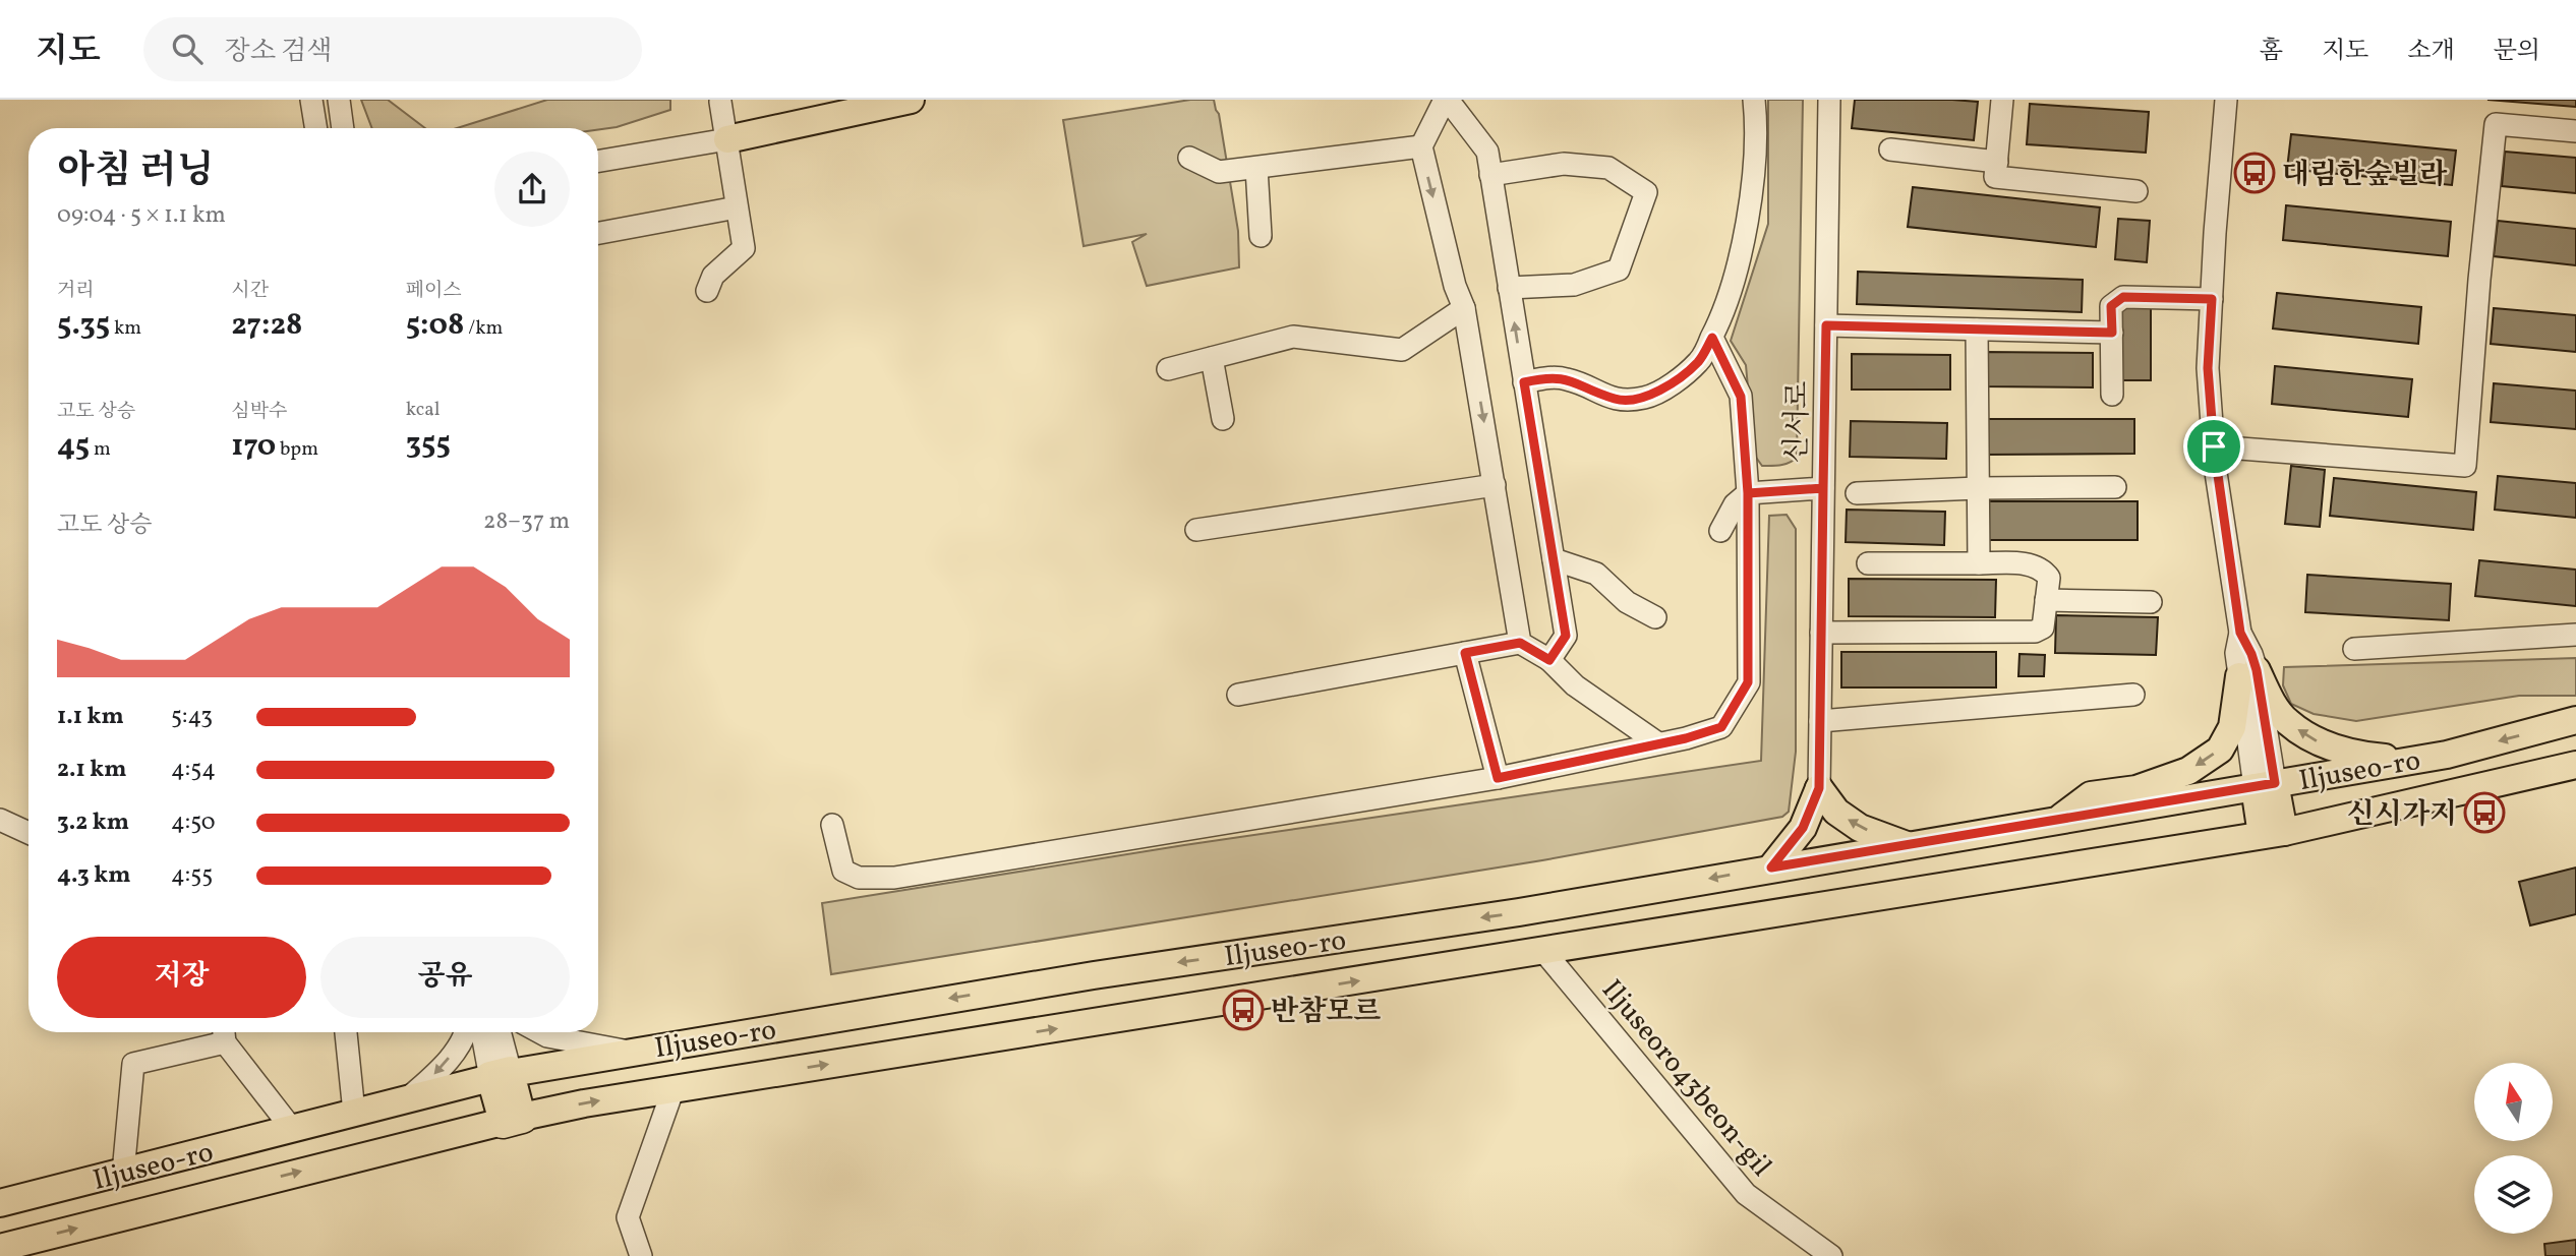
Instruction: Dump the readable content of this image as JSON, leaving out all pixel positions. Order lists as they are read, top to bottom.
{
  "streets": {
    "main road": ["Iljuseo-ro"],
    "street": ["신서로", "Iljuseoro43beon-gil"]
  },
  "crossings": [
    ["Iljuseo-ro", "Iljuseoro43beon-gil"]
  ],
  "places": {
    "bus stop": ["대림한숲빌라", "신시가지", "반참모르"]
  },
  "north": "top",
  "page": {
    "header": "지도",
    "search": "장소 검색",
    "nav": [
      "홈",
      "지도",
      "소개",
      "문의"
    ],
    "heading": ["아침 러닝", "09:04 · 5 × 1.1 km"],
    "stats": [
      ["거리", "5.35 km"],
      ["시간", "27:28"],
      ["페이스", "5:08 /km"],
      ["고도 상승", "45 m"],
      ["심박수", "170 bpm"],
      ["kcal", "355"]
    ],
    "chart": ["고도 상승", "28–37 m"],
    "list": [
      {
        "name": "1.1 km",
        "note": "5:43"
      },
      {
        "name": "2.1 km",
        "note": "4:54"
      },
      {
        "name": "3.2 km",
        "note": "4:50"
      },
      {
        "name": "4.3 km",
        "note": "4:55"
      }
    ],
    "buttons": ["저장", "공유"]
  }
}
